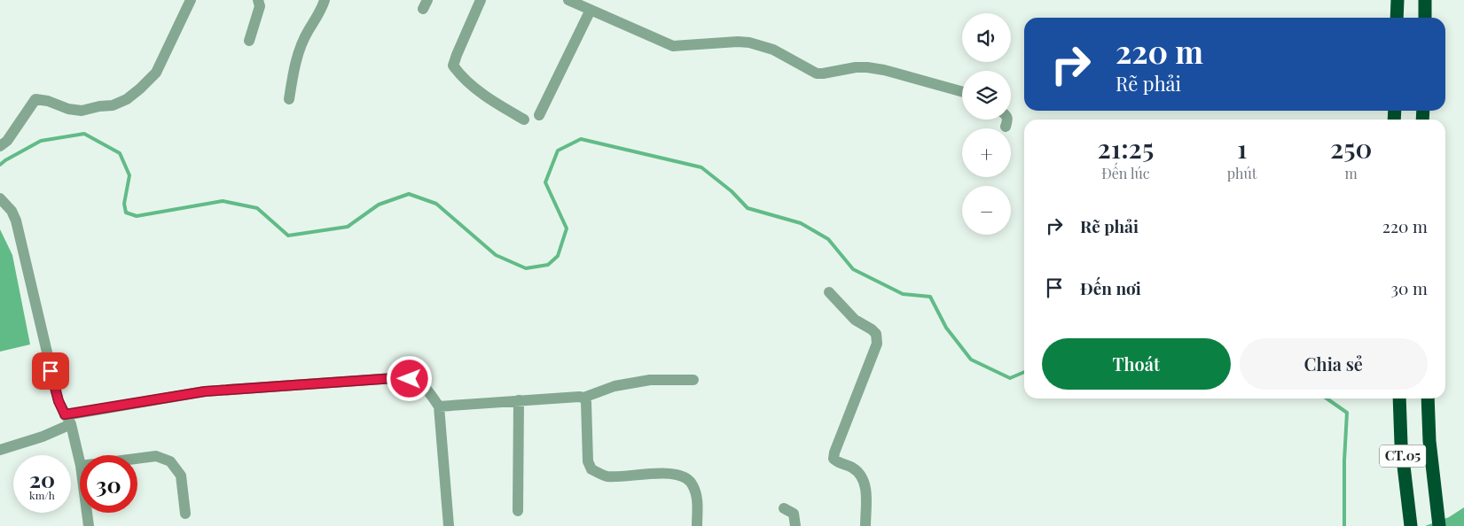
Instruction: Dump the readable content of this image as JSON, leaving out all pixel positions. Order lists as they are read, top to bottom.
{
  "streets": {
    "highway": ["CT.05"]
  },
  "page": {
    "map_buttons": ["+", "−"],
    "turn": ["220 m", "Rẽ phải"],
    "eta": [
      "21:25",
      "Đến lúc",
      "1",
      "phút",
      "250",
      "m"
    ],
    "list": [
      {
        "name": "Rẽ phải",
        "value": "220 m"
      },
      {
        "name": "Đến nơi",
        "value": "30 m"
      }
    ],
    "buttons": ["Thoát", "Chia sẻ"],
    "speed": "20 km/h",
    "limit": "30"
  }
}
